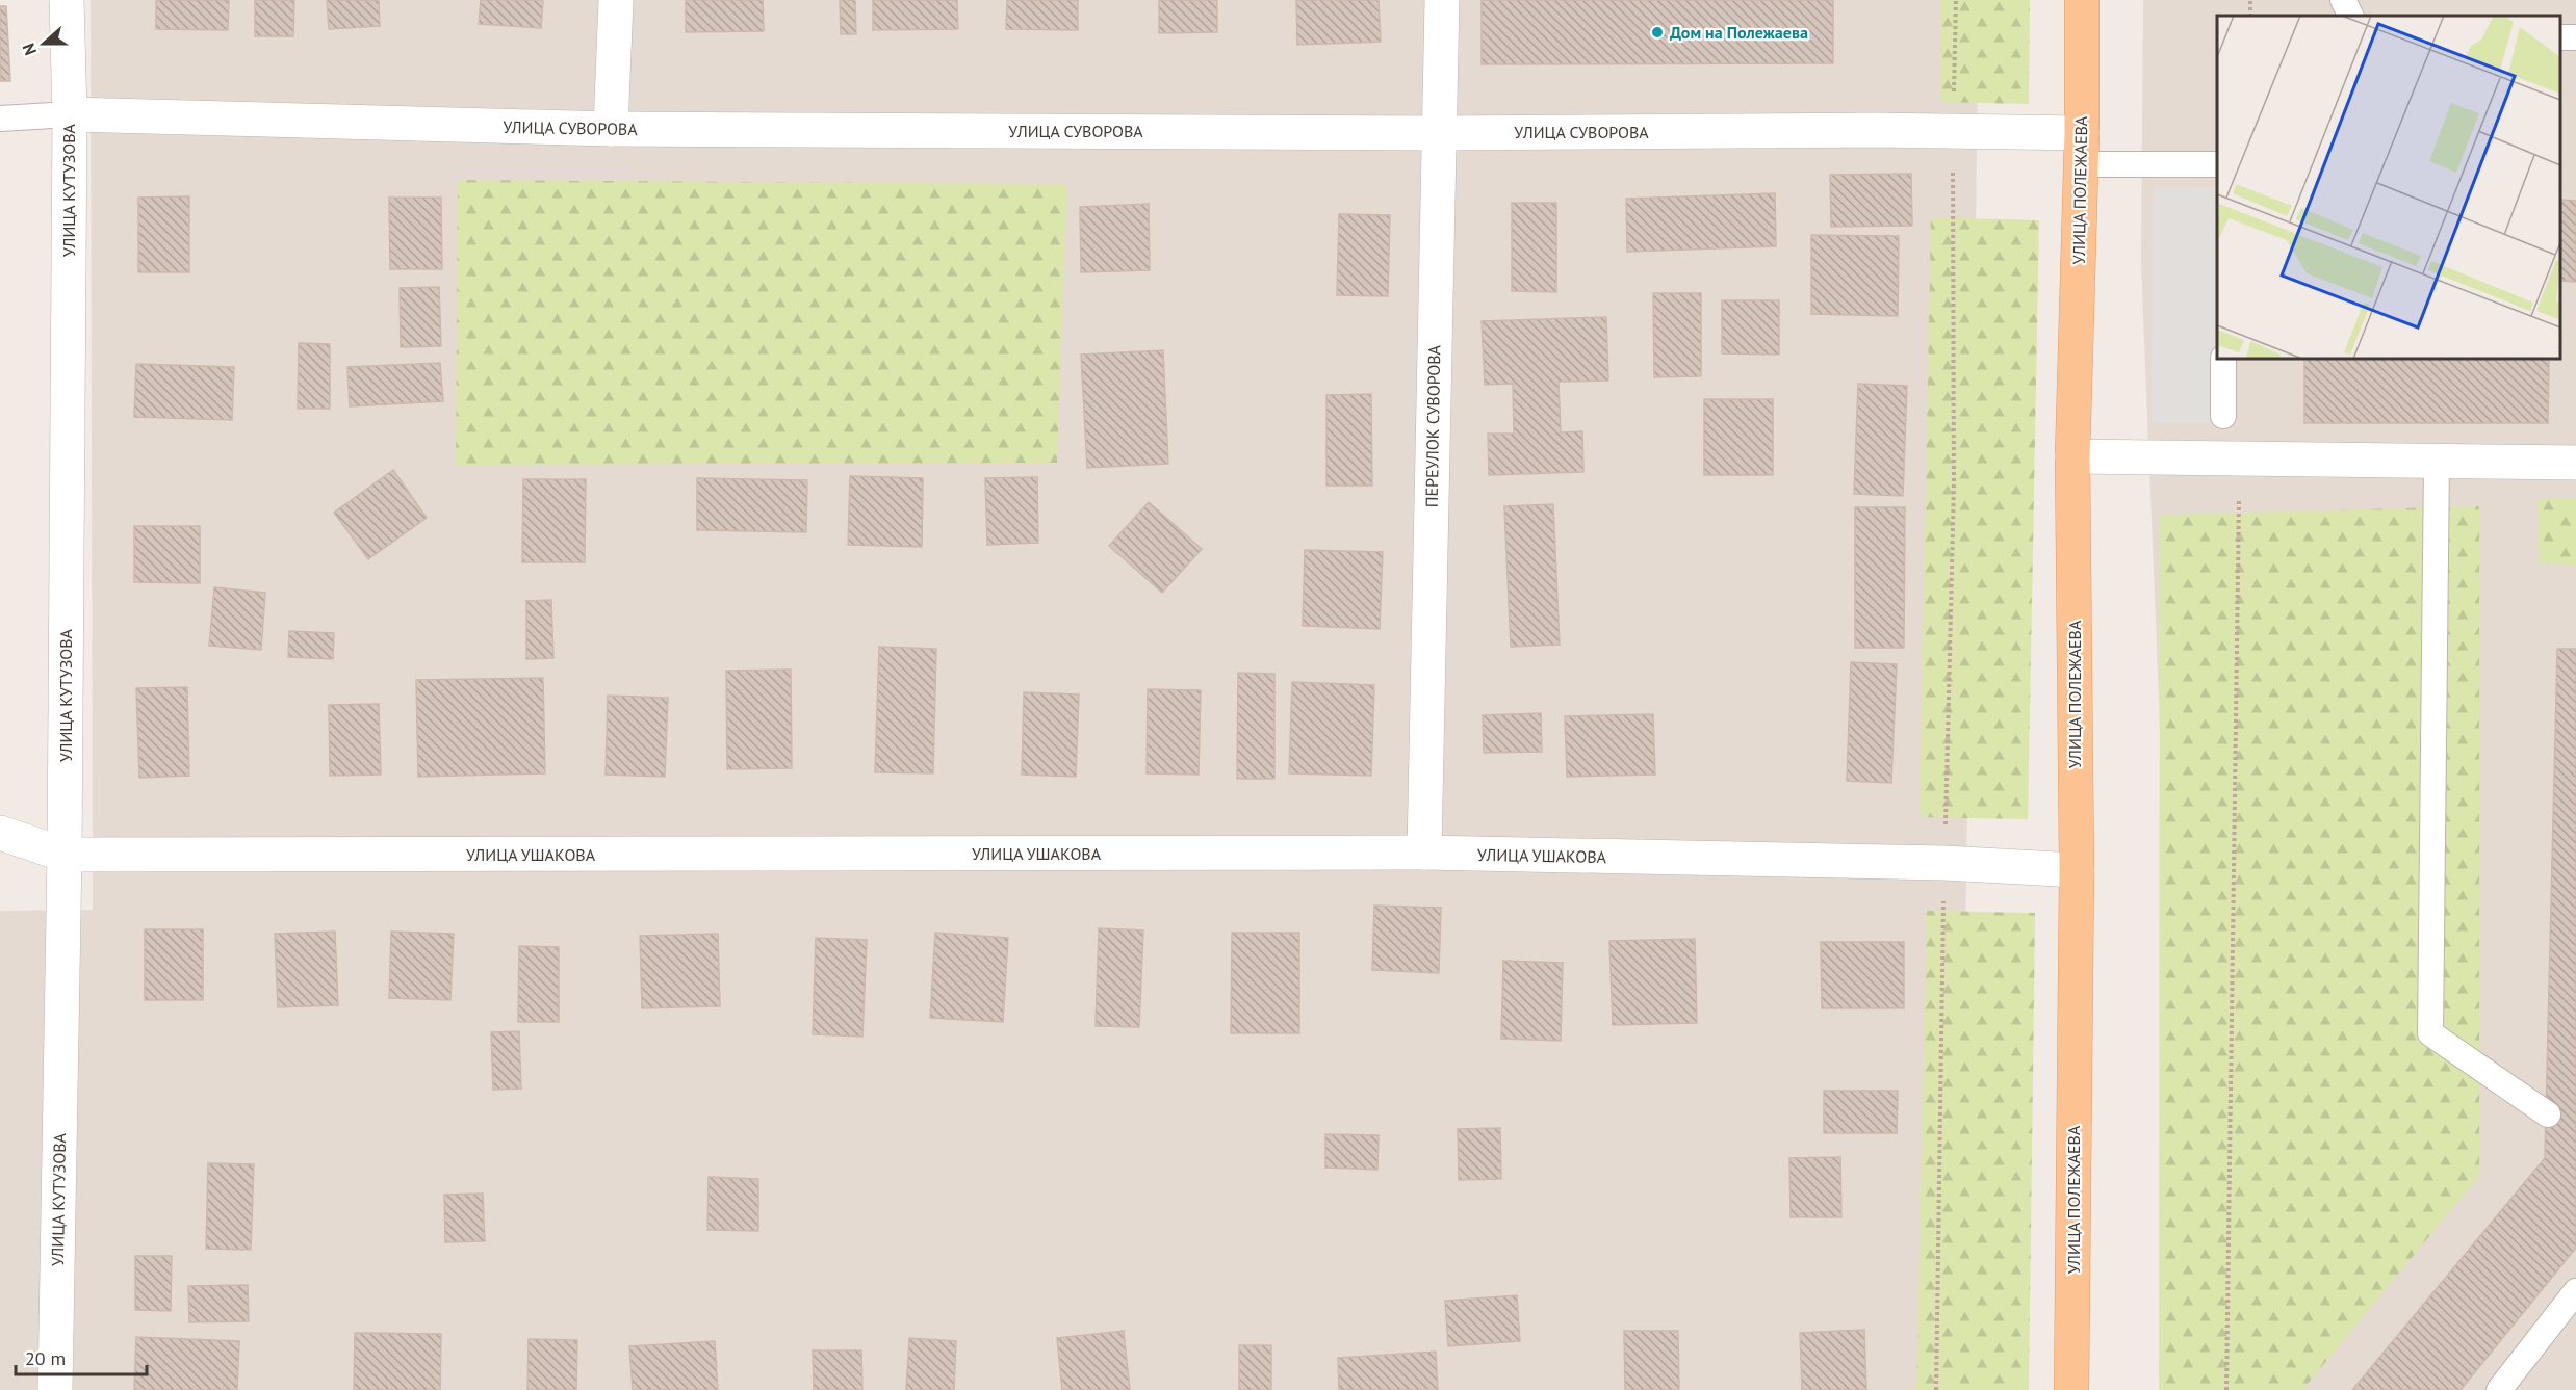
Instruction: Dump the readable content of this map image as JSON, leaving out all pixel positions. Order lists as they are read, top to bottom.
{
  "streets": {
    "main road": ["УЛИЦА ПОЛЕЖАЕВА"],
    "street": [
      "УЛИЦА СУВОРОВА",
      "УЛИЦА КУТУЗОВА",
      "ПЕРЕУЛОК СУВОРОВА",
      "УЛИЦА УШАКОВА"
    ]
  },
  "crossings": [
    ["УЛИЦА СУВОРОВА", "УЛИЦА КУТУЗОВА"],
    ["УЛИЦА СУВОРОВА", "УЛИЦА ПОЛЕЖАЕВА"],
    ["УЛИЦА СУВОРОВА", "ПЕРЕУЛОК СУВОРОВА"],
    ["УЛИЦА КУТУЗОВА", "УЛИЦА УШАКОВА"],
    ["УЛИЦА ПОЛЕЖАЕВА", "УЛИЦА УШАКОВА"],
    ["ПЕРЕУЛОК СУВОРОВА", "УЛИЦА УШАКОВА"]
  ],
  "places": ["Дом на Полежаева"],
  "scale_bar": "20 m",
  "north": "left"
}
